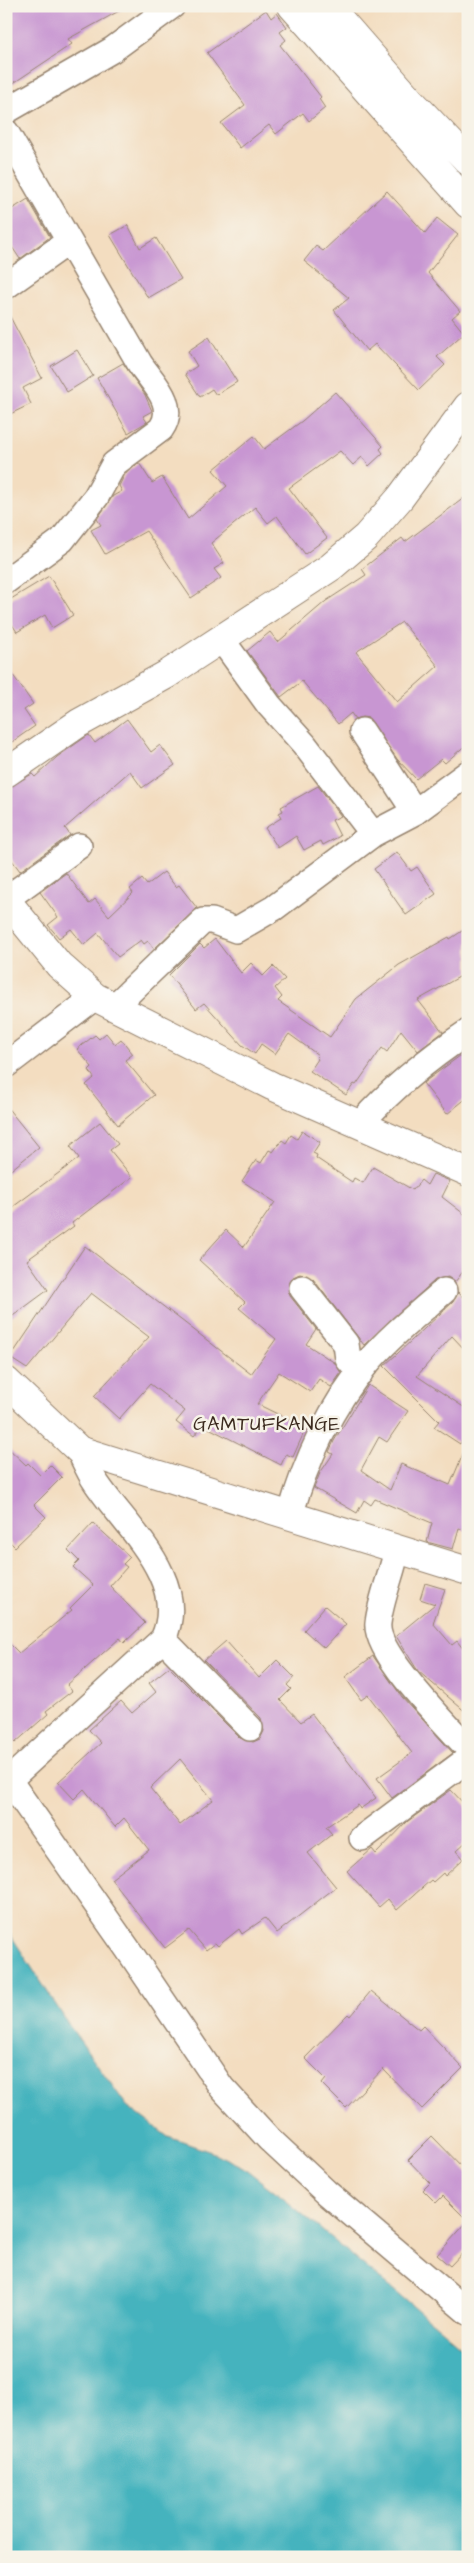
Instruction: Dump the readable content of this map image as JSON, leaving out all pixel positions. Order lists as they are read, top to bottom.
{
  "districts": ["GAMTUFKANGE"]
}
